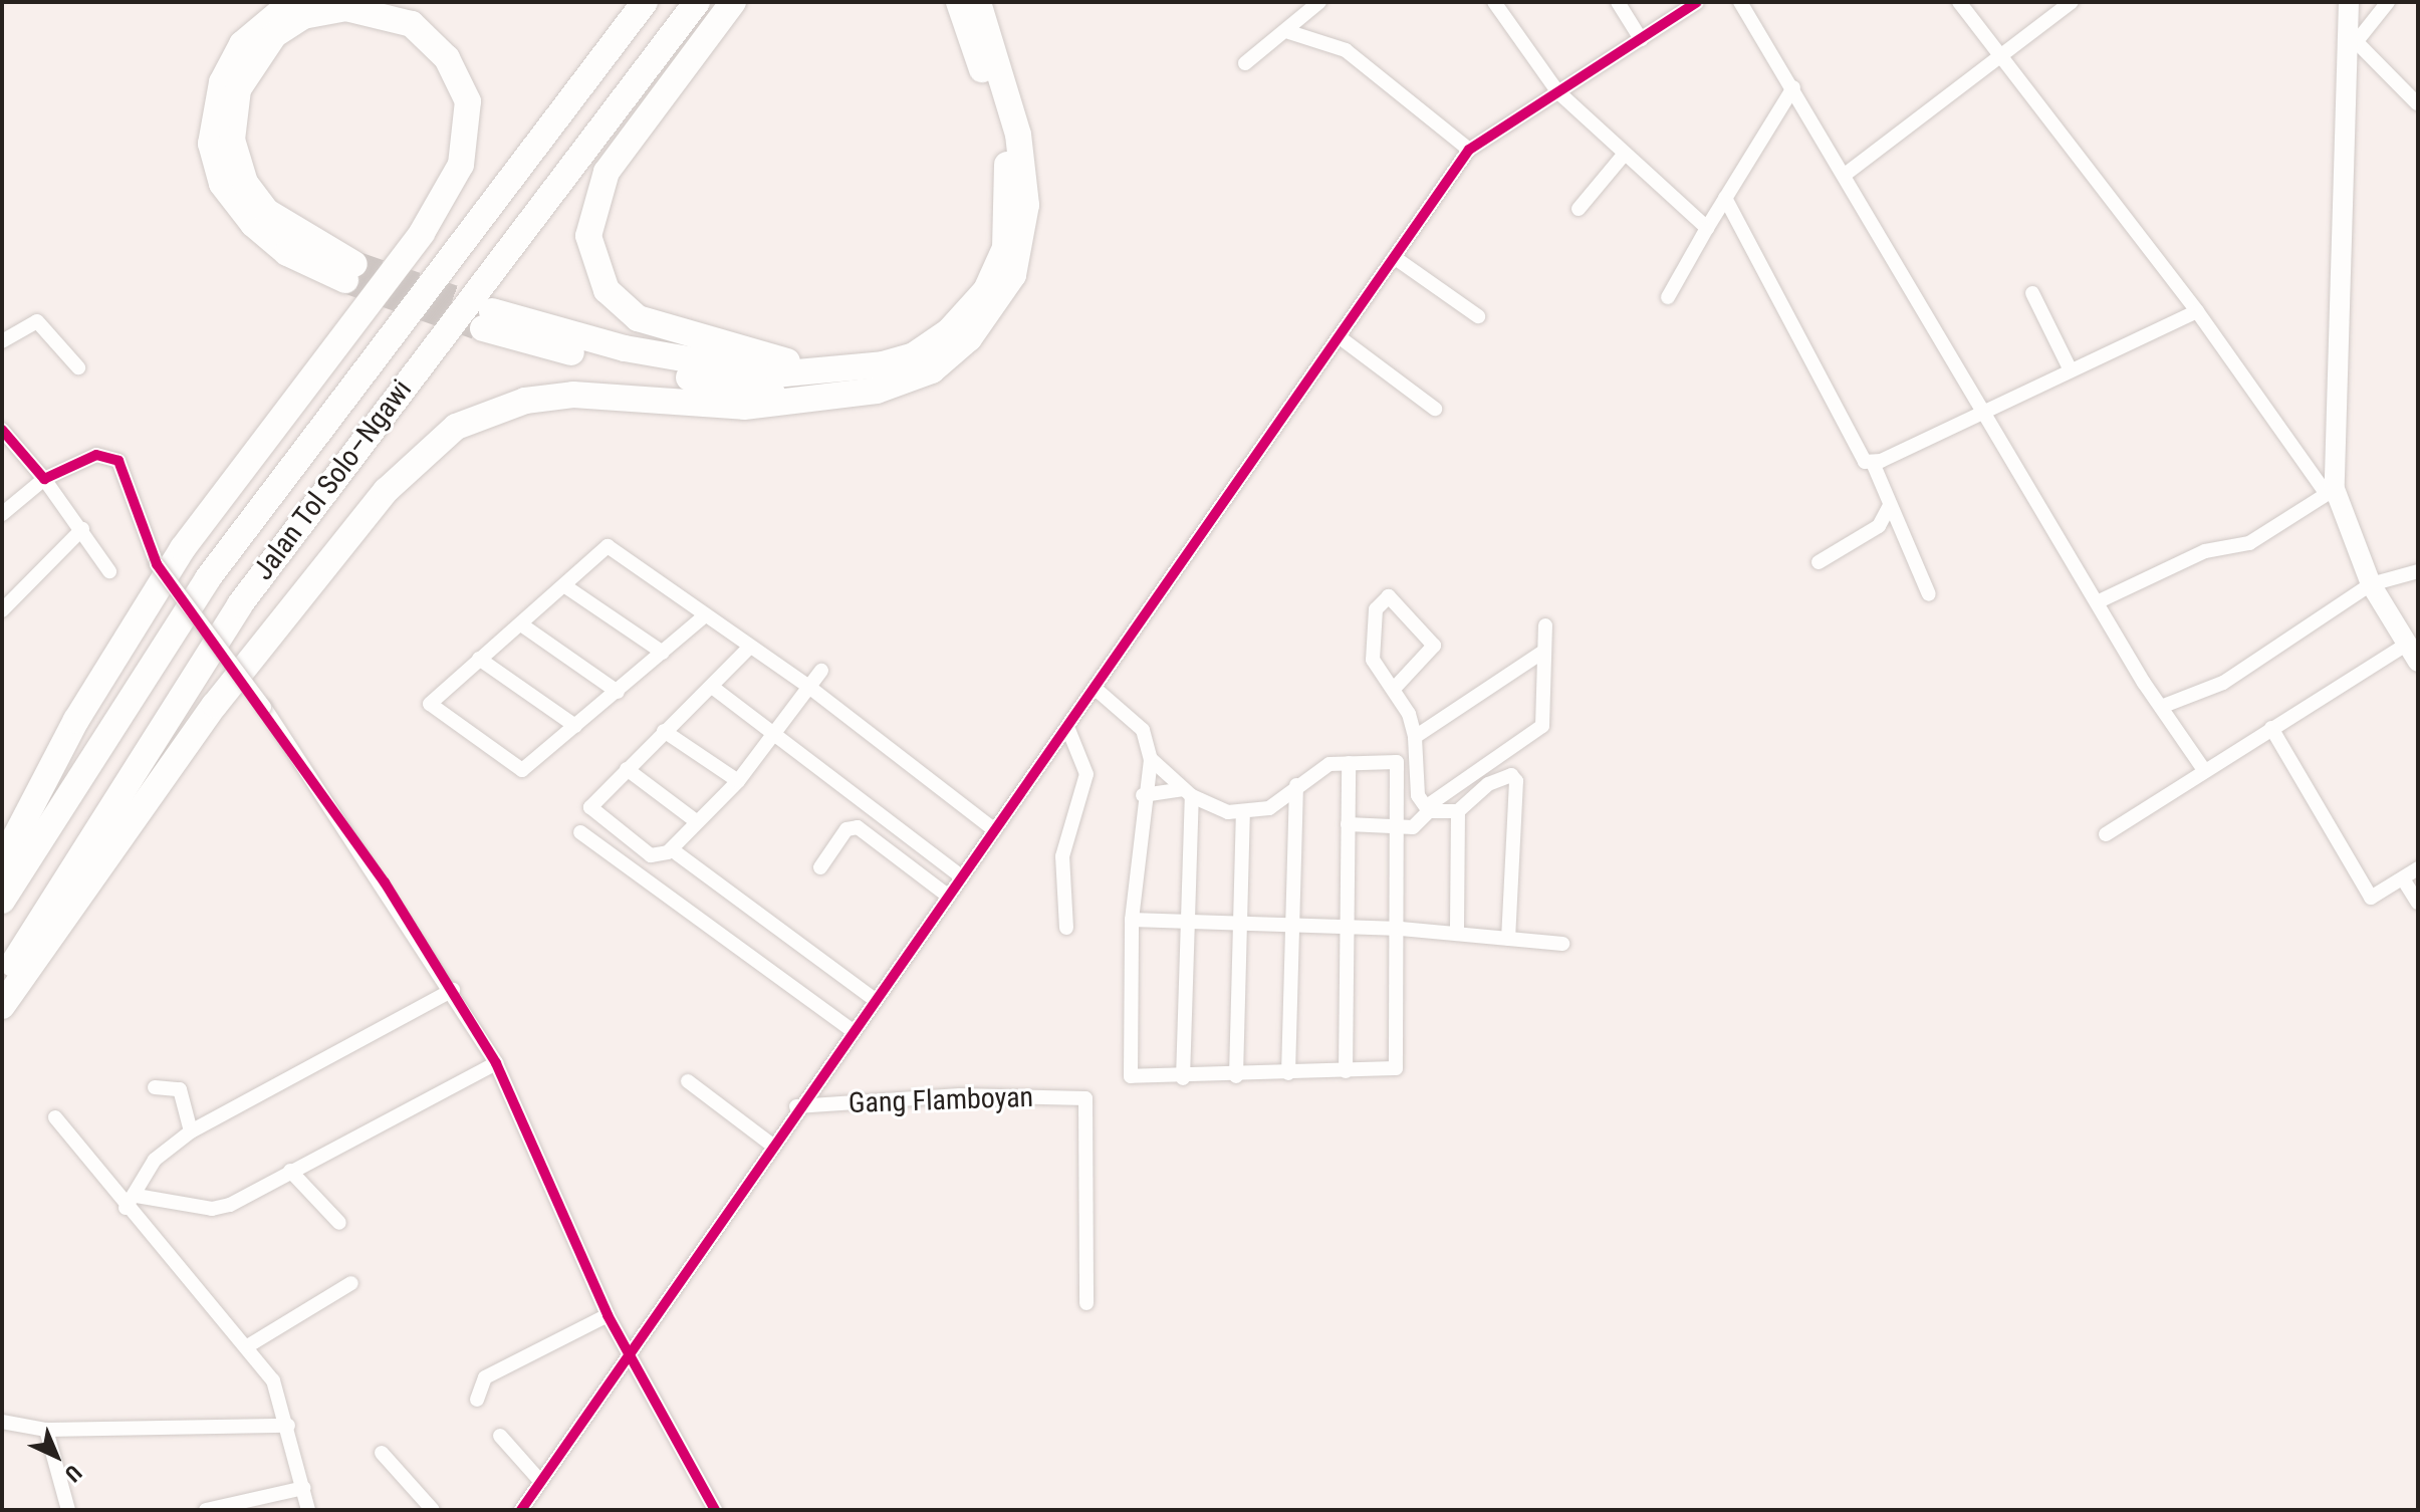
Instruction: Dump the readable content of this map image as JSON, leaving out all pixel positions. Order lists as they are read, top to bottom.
{
  "streets": {
    "highway": ["Jalan Tol Solo–Ngawi"],
    "street": ["Gang Flamboyan"]
  },
  "north": "bottom right"
}
